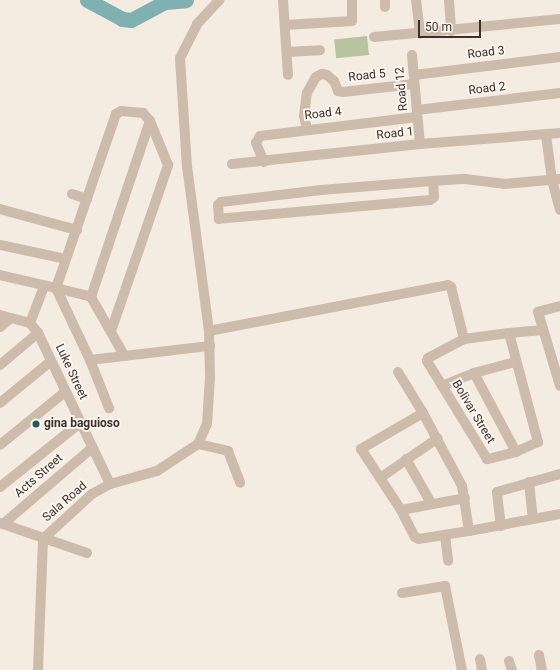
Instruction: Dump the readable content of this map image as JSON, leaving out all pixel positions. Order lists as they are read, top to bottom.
{
  "streets": {
    "street": [
      "Road 3",
      "Road 5",
      "Road 12",
      "Road 2",
      "Road 4",
      "Road 1",
      "Luke Street",
      "Bolivar Street",
      "Acts Street",
      "Sala Road"
    ]
  },
  "crossings": [
    ["Road 3", "Road 5"],
    ["Road 3", "Road 12"],
    ["Road 5", "Road 12"],
    ["Road 5", "Road 4"],
    ["Road 12", "Road 2"],
    ["Road 12", "Road 4"],
    ["Road 12", "Road 1"],
    ["Road 2", "Road 4"],
    ["Road 4", "Road 1"],
    ["Luke Street", "Acts Street"],
    ["Luke Street", "Sala Road"]
  ],
  "places": ["gina baguioso"],
  "scale_bar": "50 m"
}
